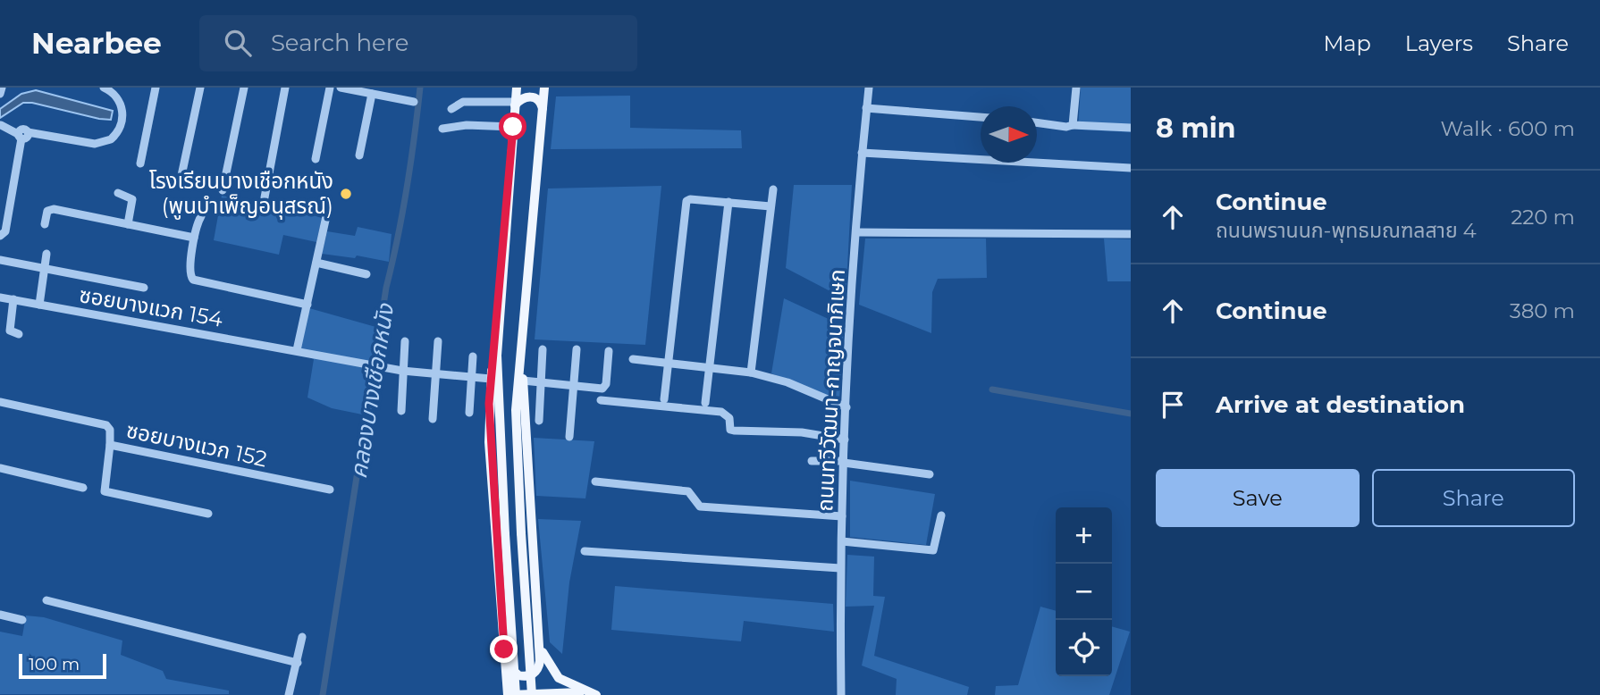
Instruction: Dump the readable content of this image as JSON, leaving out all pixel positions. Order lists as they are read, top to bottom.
{
  "streets": {
    "street": ["ซอยบางแวก 154", "ถนนทวีวัฒนา-กาญจนาภิเษก", "ซอยบางแวก 152"]
  },
  "water": ["คลองบางเชือกหนัง"],
  "places": ["โรงเรียนบางเชือกหนัง (พูนบำเพ็ญอนุสรณ์)"],
  "scale_bar": "100 m",
  "north": "right",
  "page": {
    "header": "Nearbee",
    "search": "Search here",
    "nav": ["Map", "Layers", "Share"],
    "heading": ["8 min", "Walk · 600 m"],
    "list": [
      ["Continue", "ถนนพรานนก-พุทธมณฑลสาย 4", "220 m"],
      ["Continue", "380 m"],
      "Arrive at destination"
    ],
    "buttons": ["Save", "Share"],
    "map_buttons": ["+", "−"],
    "scale": "100 m"
  }
}
